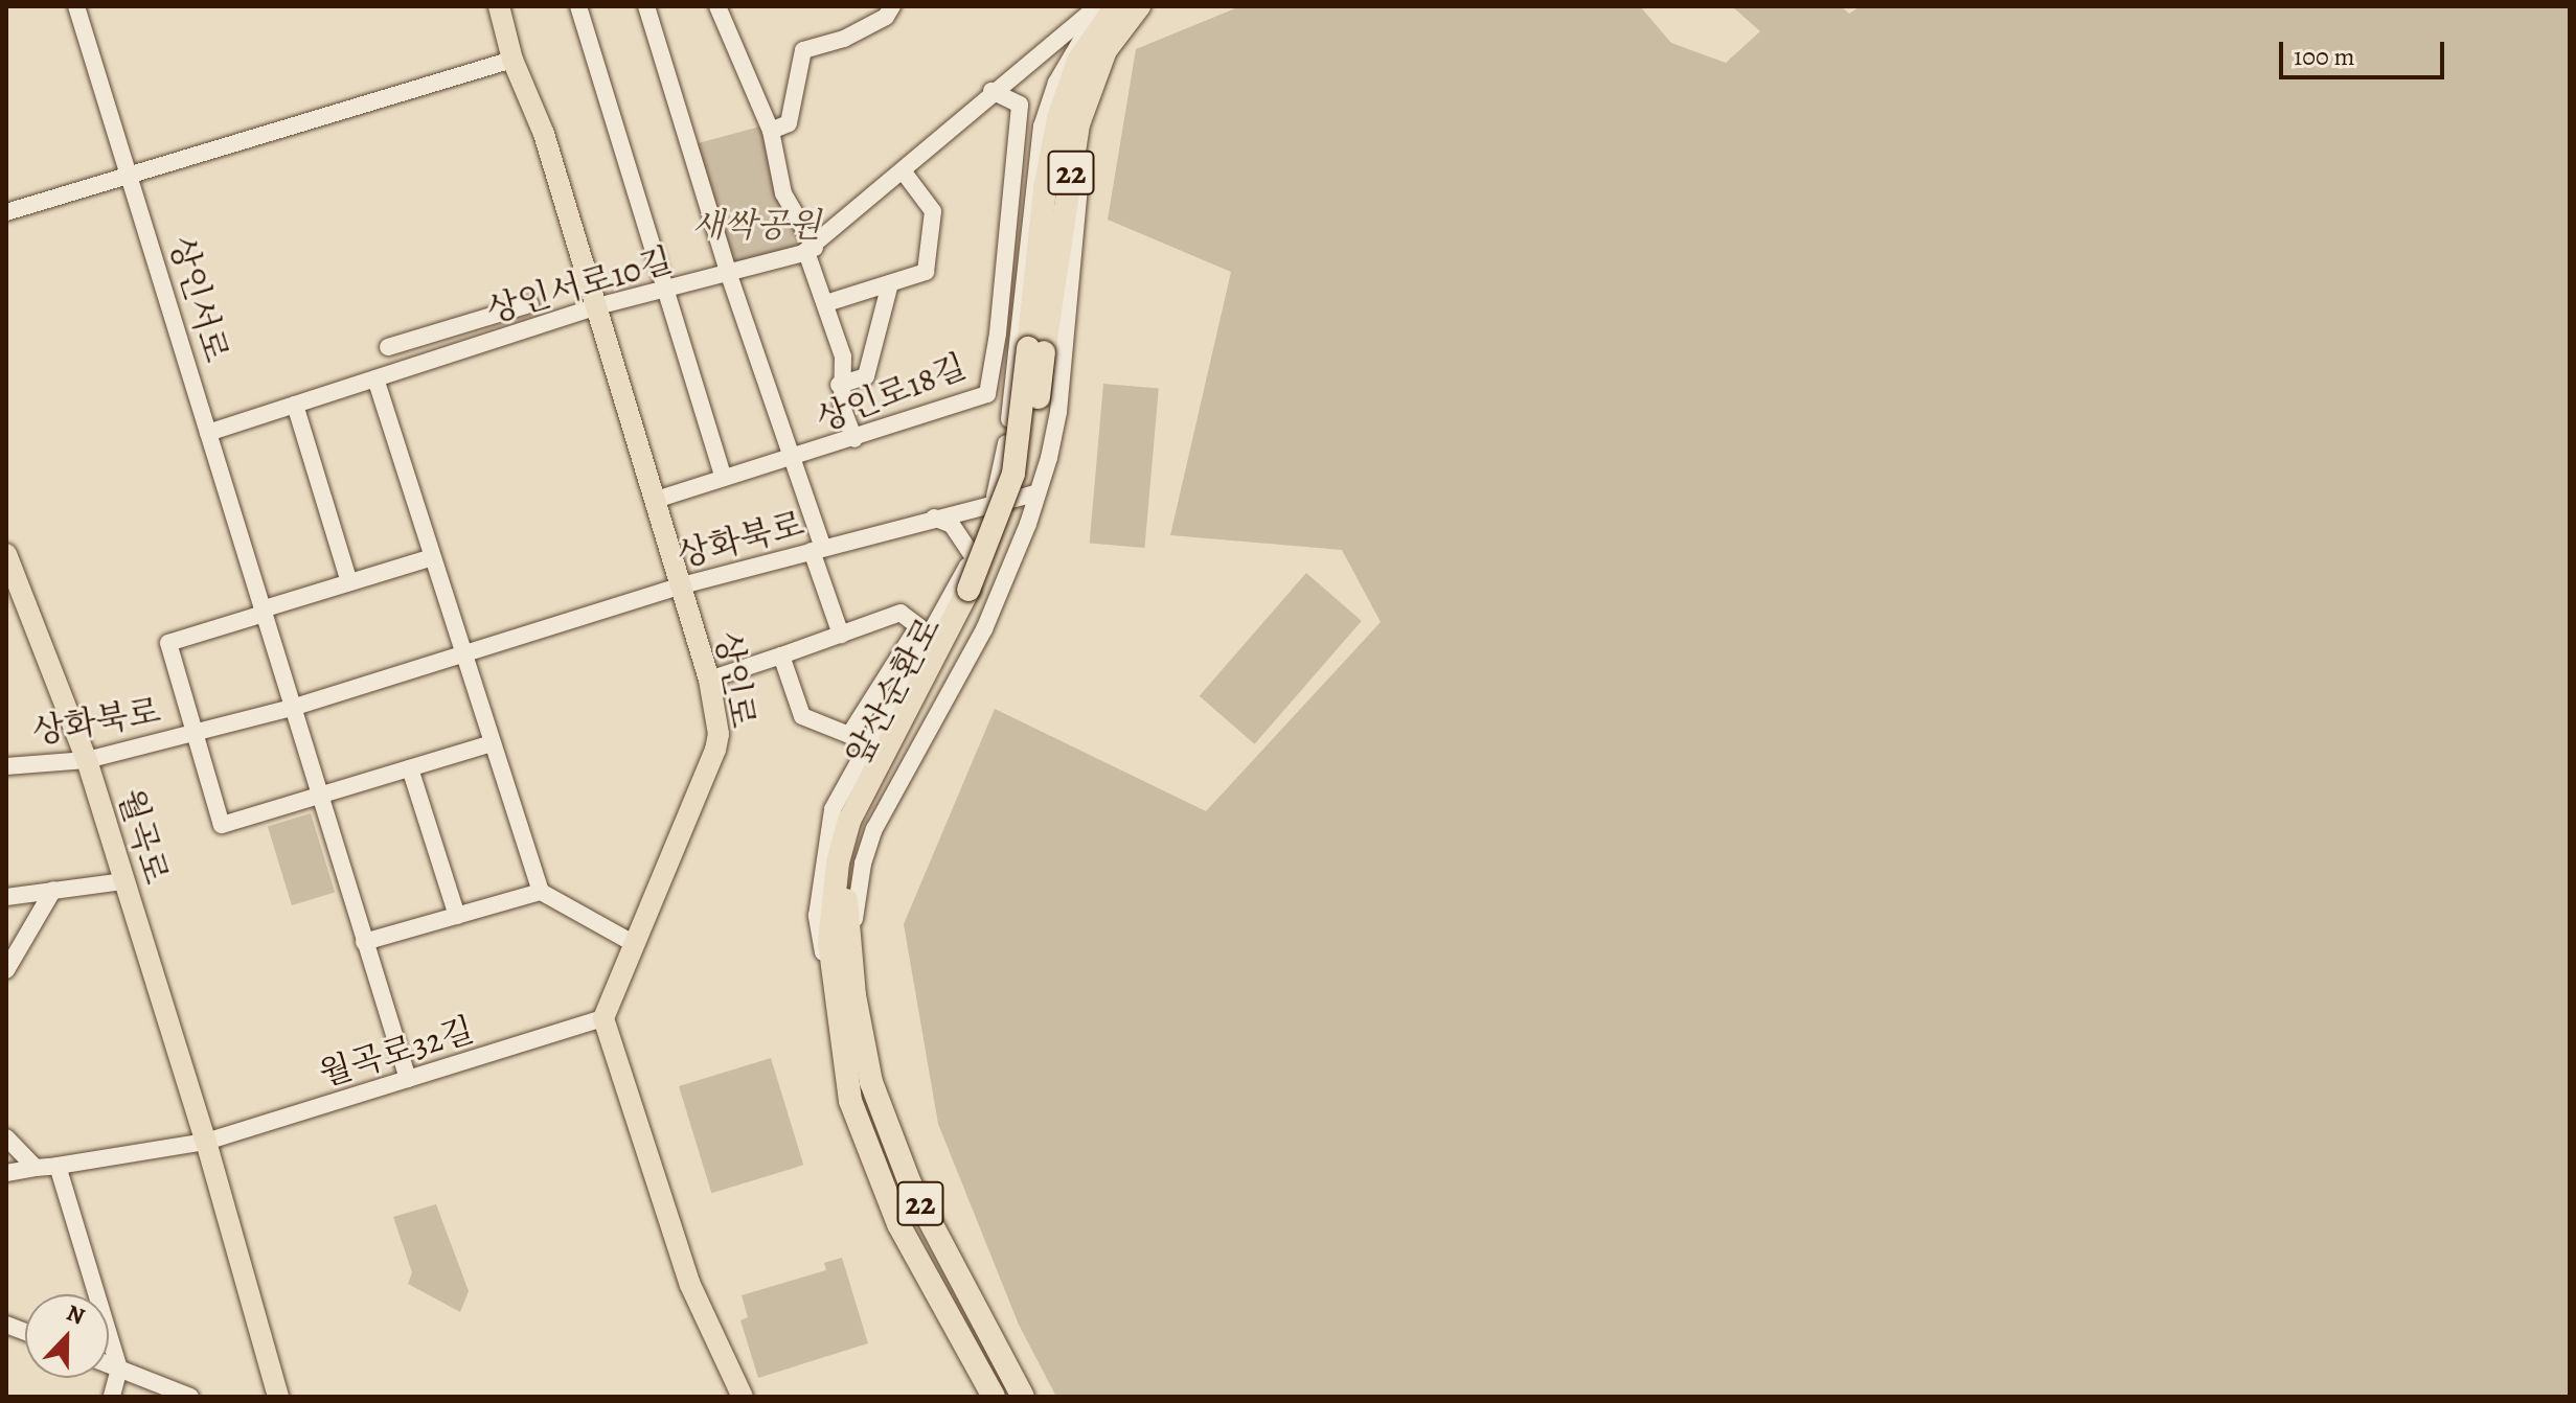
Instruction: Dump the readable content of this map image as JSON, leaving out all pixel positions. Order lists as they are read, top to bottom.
{
  "streets": {
    "highway": ["22", "앞산순환로"],
    "main road": ["상인로", "월곡로"],
    "street": [
      "상인서로10길",
      "상인서로",
      "상인로18길",
      "상화북로",
      "월곡로32길"
    ]
  },
  "crossings": [
    ["상인서로10길", "상인서로"],
    ["상인서로10길", "상인로18길"],
    ["상인서로10길", "상인로"],
    ["상인서로", "상화북로"],
    ["상인서로", "월곡로32길"],
    ["상인로18길", "상인로"],
    ["상화북로", "상인로"],
    ["상화북로", "월곡로"],
    ["상인로", "월곡로32길"],
    ["월곡로", "월곡로32길"]
  ],
  "parks": ["새싹공원"],
  "scale_bar": "100 m",
  "north": "top"
}
